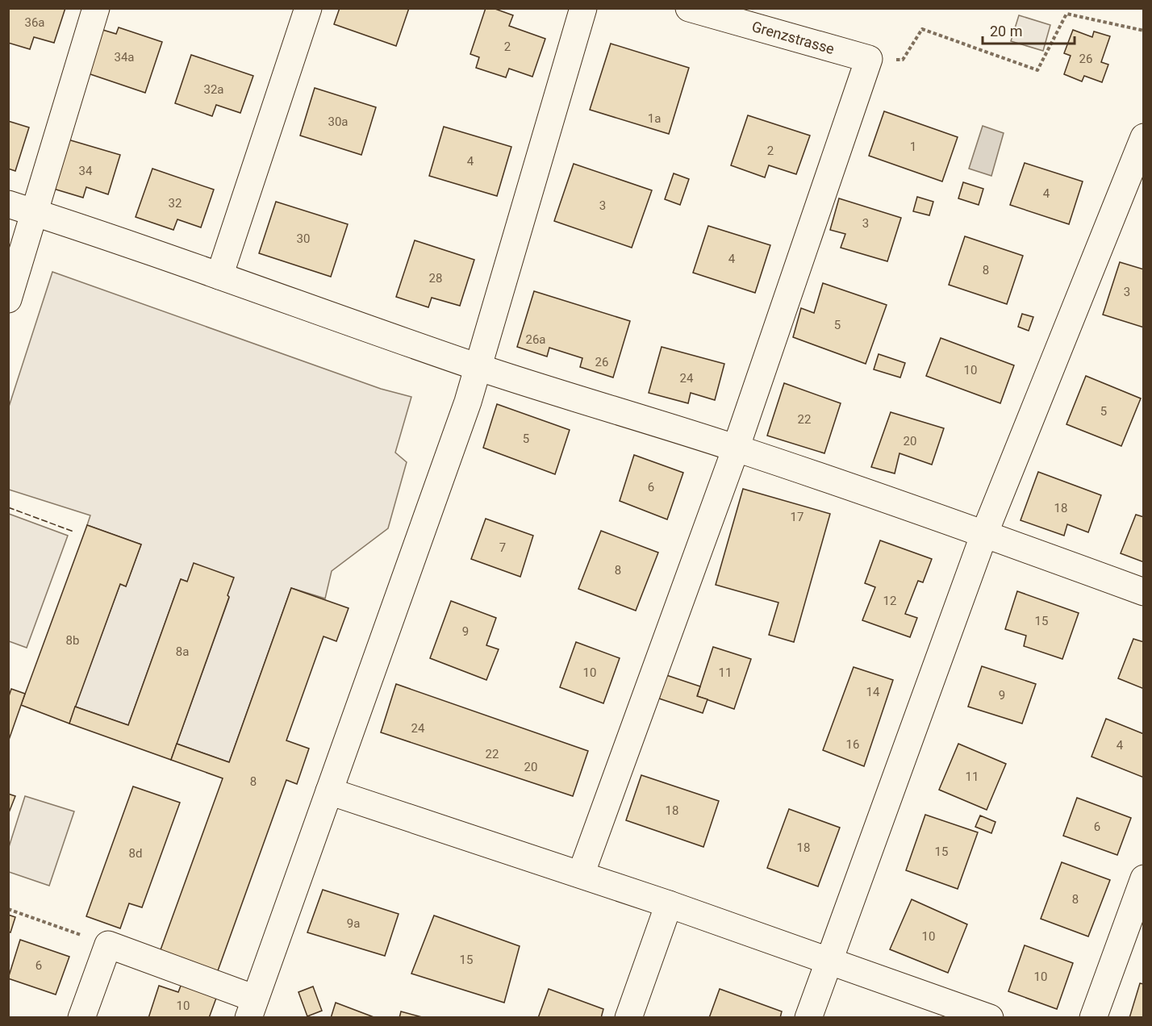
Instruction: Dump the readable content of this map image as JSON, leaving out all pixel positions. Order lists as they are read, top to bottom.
{
  "streets": {
    "street": ["Grenzstrasse"]
  },
  "house_numbers": [
    "36a",
    "2",
    "34a",
    "26",
    "32a",
    "1a",
    "30a",
    "1",
    "2",
    "4",
    "34",
    "4",
    "32",
    "3",
    "3",
    "30",
    "4",
    "8",
    "28",
    "3",
    "5",
    "26a",
    "26",
    "10",
    "24",
    "5",
    "22",
    "5",
    "20",
    "6",
    "18",
    "17",
    "7",
    "8",
    "12",
    "15",
    "9",
    "8b",
    "8a",
    "10",
    "11",
    "14",
    "9",
    "24",
    "16",
    "4",
    "22",
    "20",
    "11",
    "8",
    "18",
    "6",
    "18",
    "15",
    "8d",
    "8",
    "9a",
    "10",
    "15",
    "6",
    "10",
    "10"
  ],
  "scale_bar": "20 m"
}
